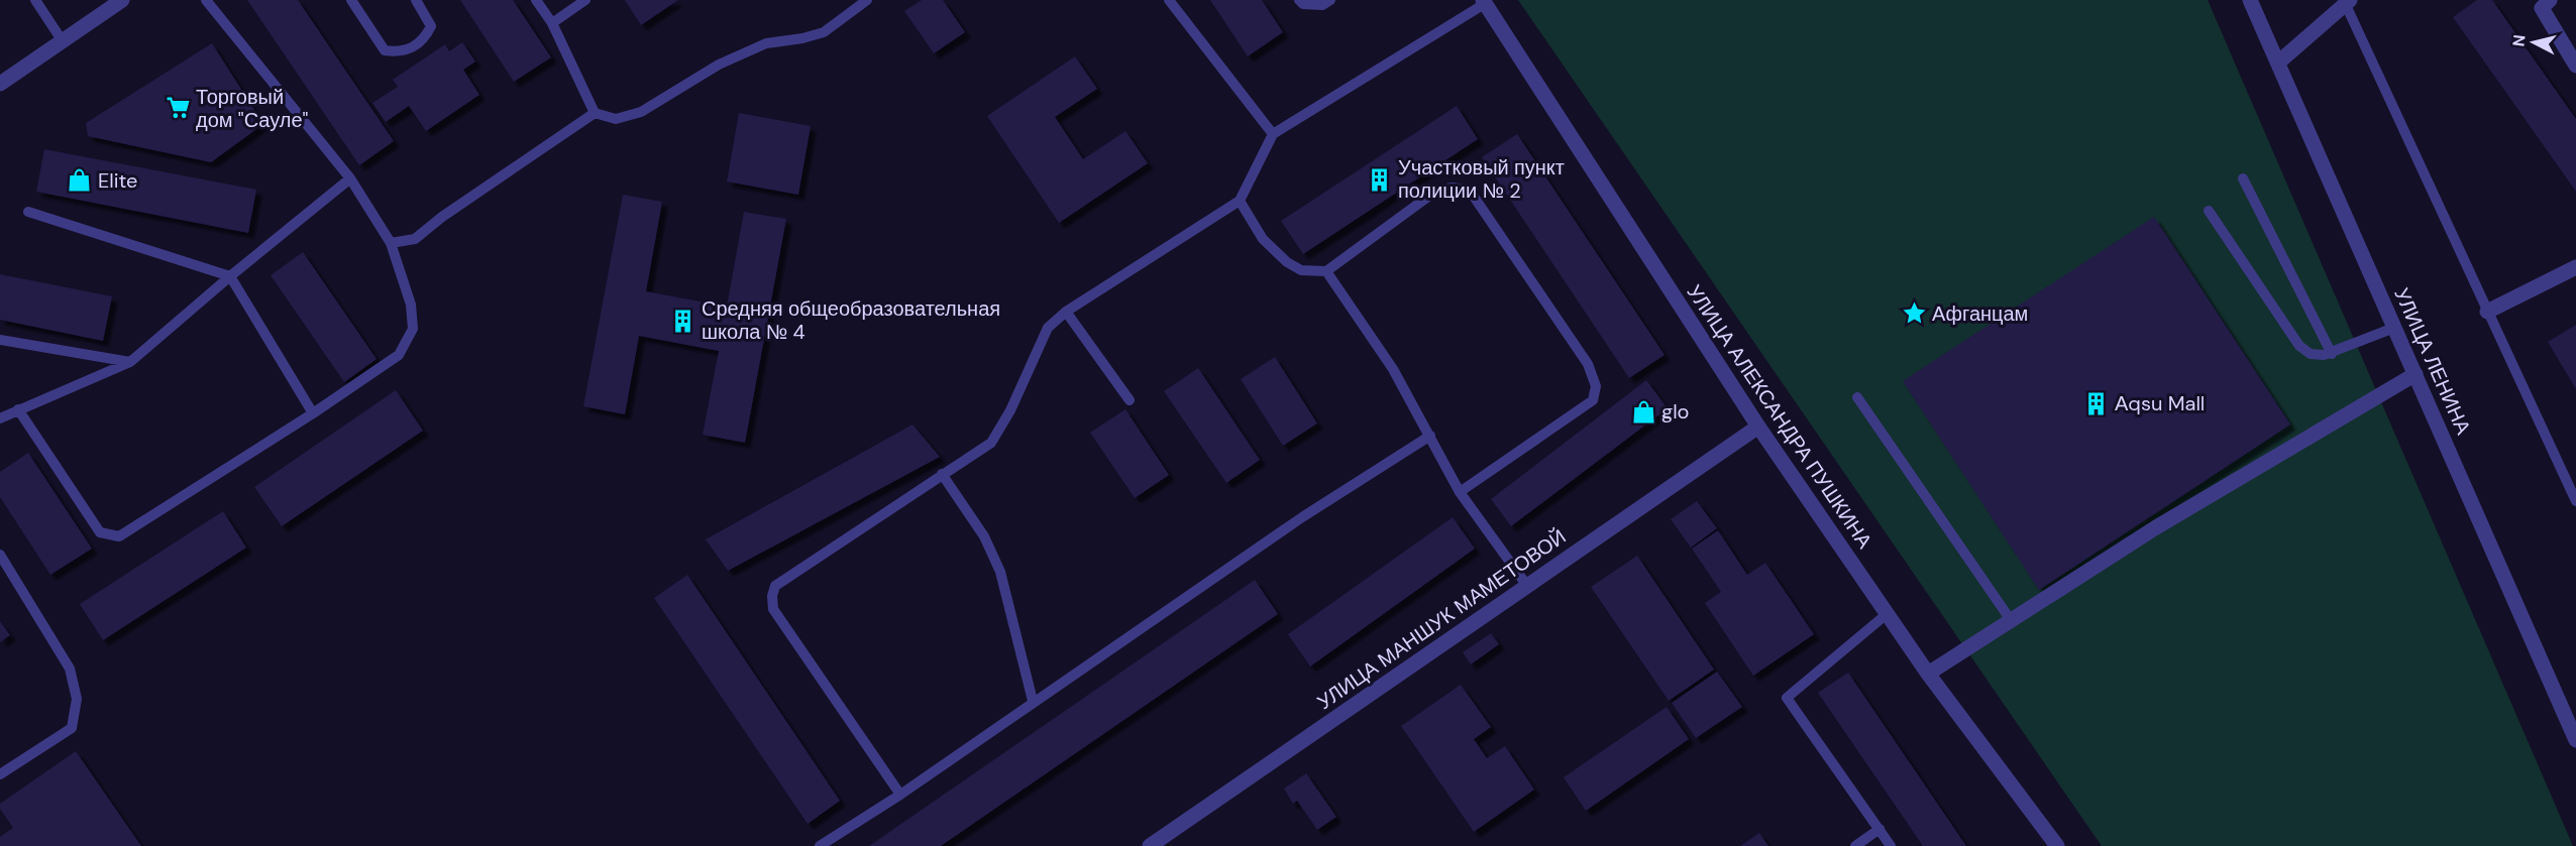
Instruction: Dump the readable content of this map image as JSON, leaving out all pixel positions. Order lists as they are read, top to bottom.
{
  "streets": {
    "street": ["УЛИЦА ЛЕНИНА", "УЛИЦА АЛЕКСАНДРА ПУШКИНА", "УЛИЦА МАНШУК МАМЕТОВОЙ"]
  },
  "crossings": [
    ["УЛИЦА АЛЕКСАНДРА ПУШКИНА", "УЛИЦА МАНШУК МАМЕТОВОЙ"]
  ],
  "places": {
    "supermarket": ["Торговый дом \"Сауле\""],
    "building": ["Участковый пункт полиции № 2", "Средняя общеобразовательная школа № 4", "Аqsu Mall"],
    "shop": ["Elite", "glo"],
    "place": ["Афганцам"]
  },
  "north": "left"
}
